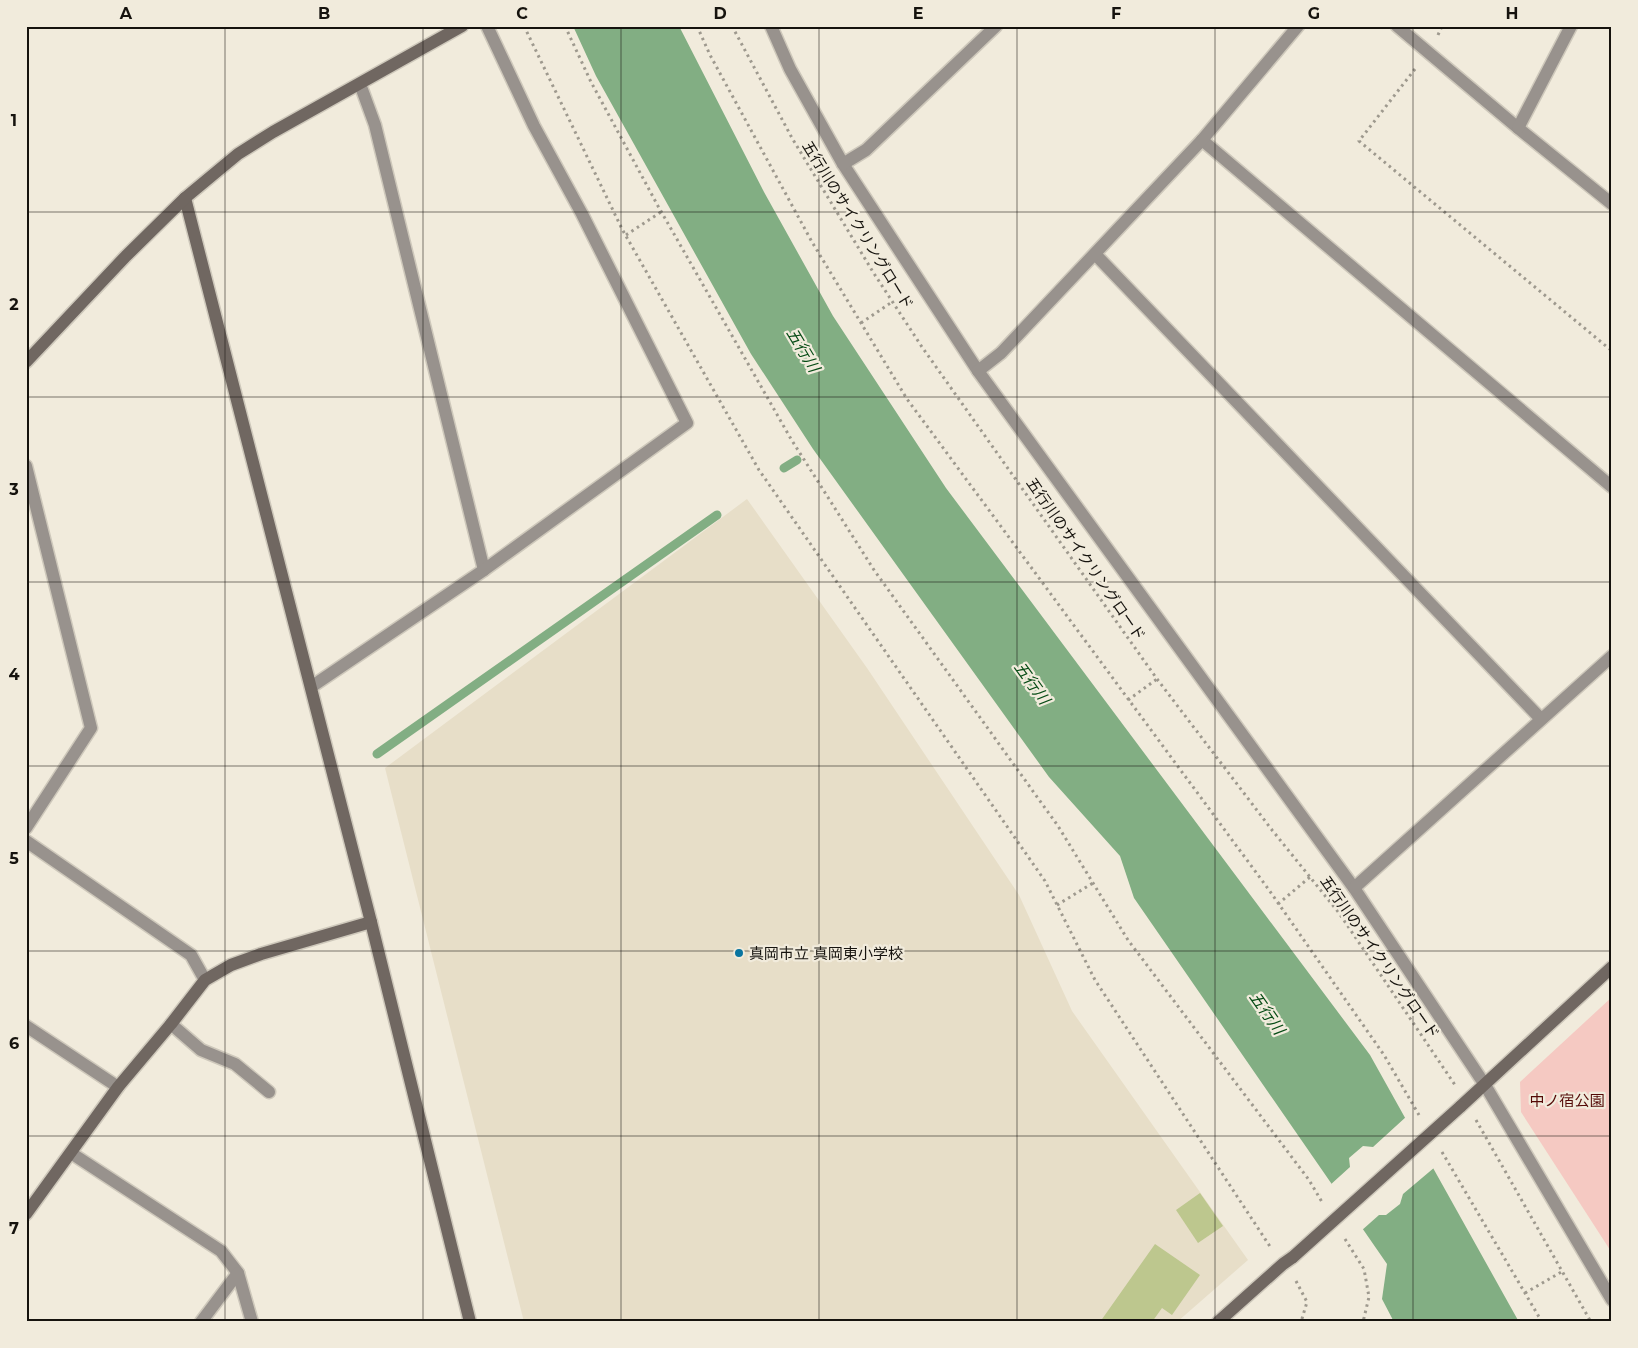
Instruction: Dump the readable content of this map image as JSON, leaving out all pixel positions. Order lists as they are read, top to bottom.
{
  "streets": {
    "path": ["五行川のサイクリングロード"]
  },
  "water": ["五行川"],
  "parks": ["中ノ宿公園"],
  "places": ["真岡市立 真岡東小学校"],
  "grid": {
    "columns": [
      "A",
      "B",
      "C",
      "D",
      "E",
      "F",
      "G",
      "H"
    ],
    "rows": [
      "1",
      "2",
      "3",
      "4",
      "5",
      "6",
      "7"
    ]
  }
}
